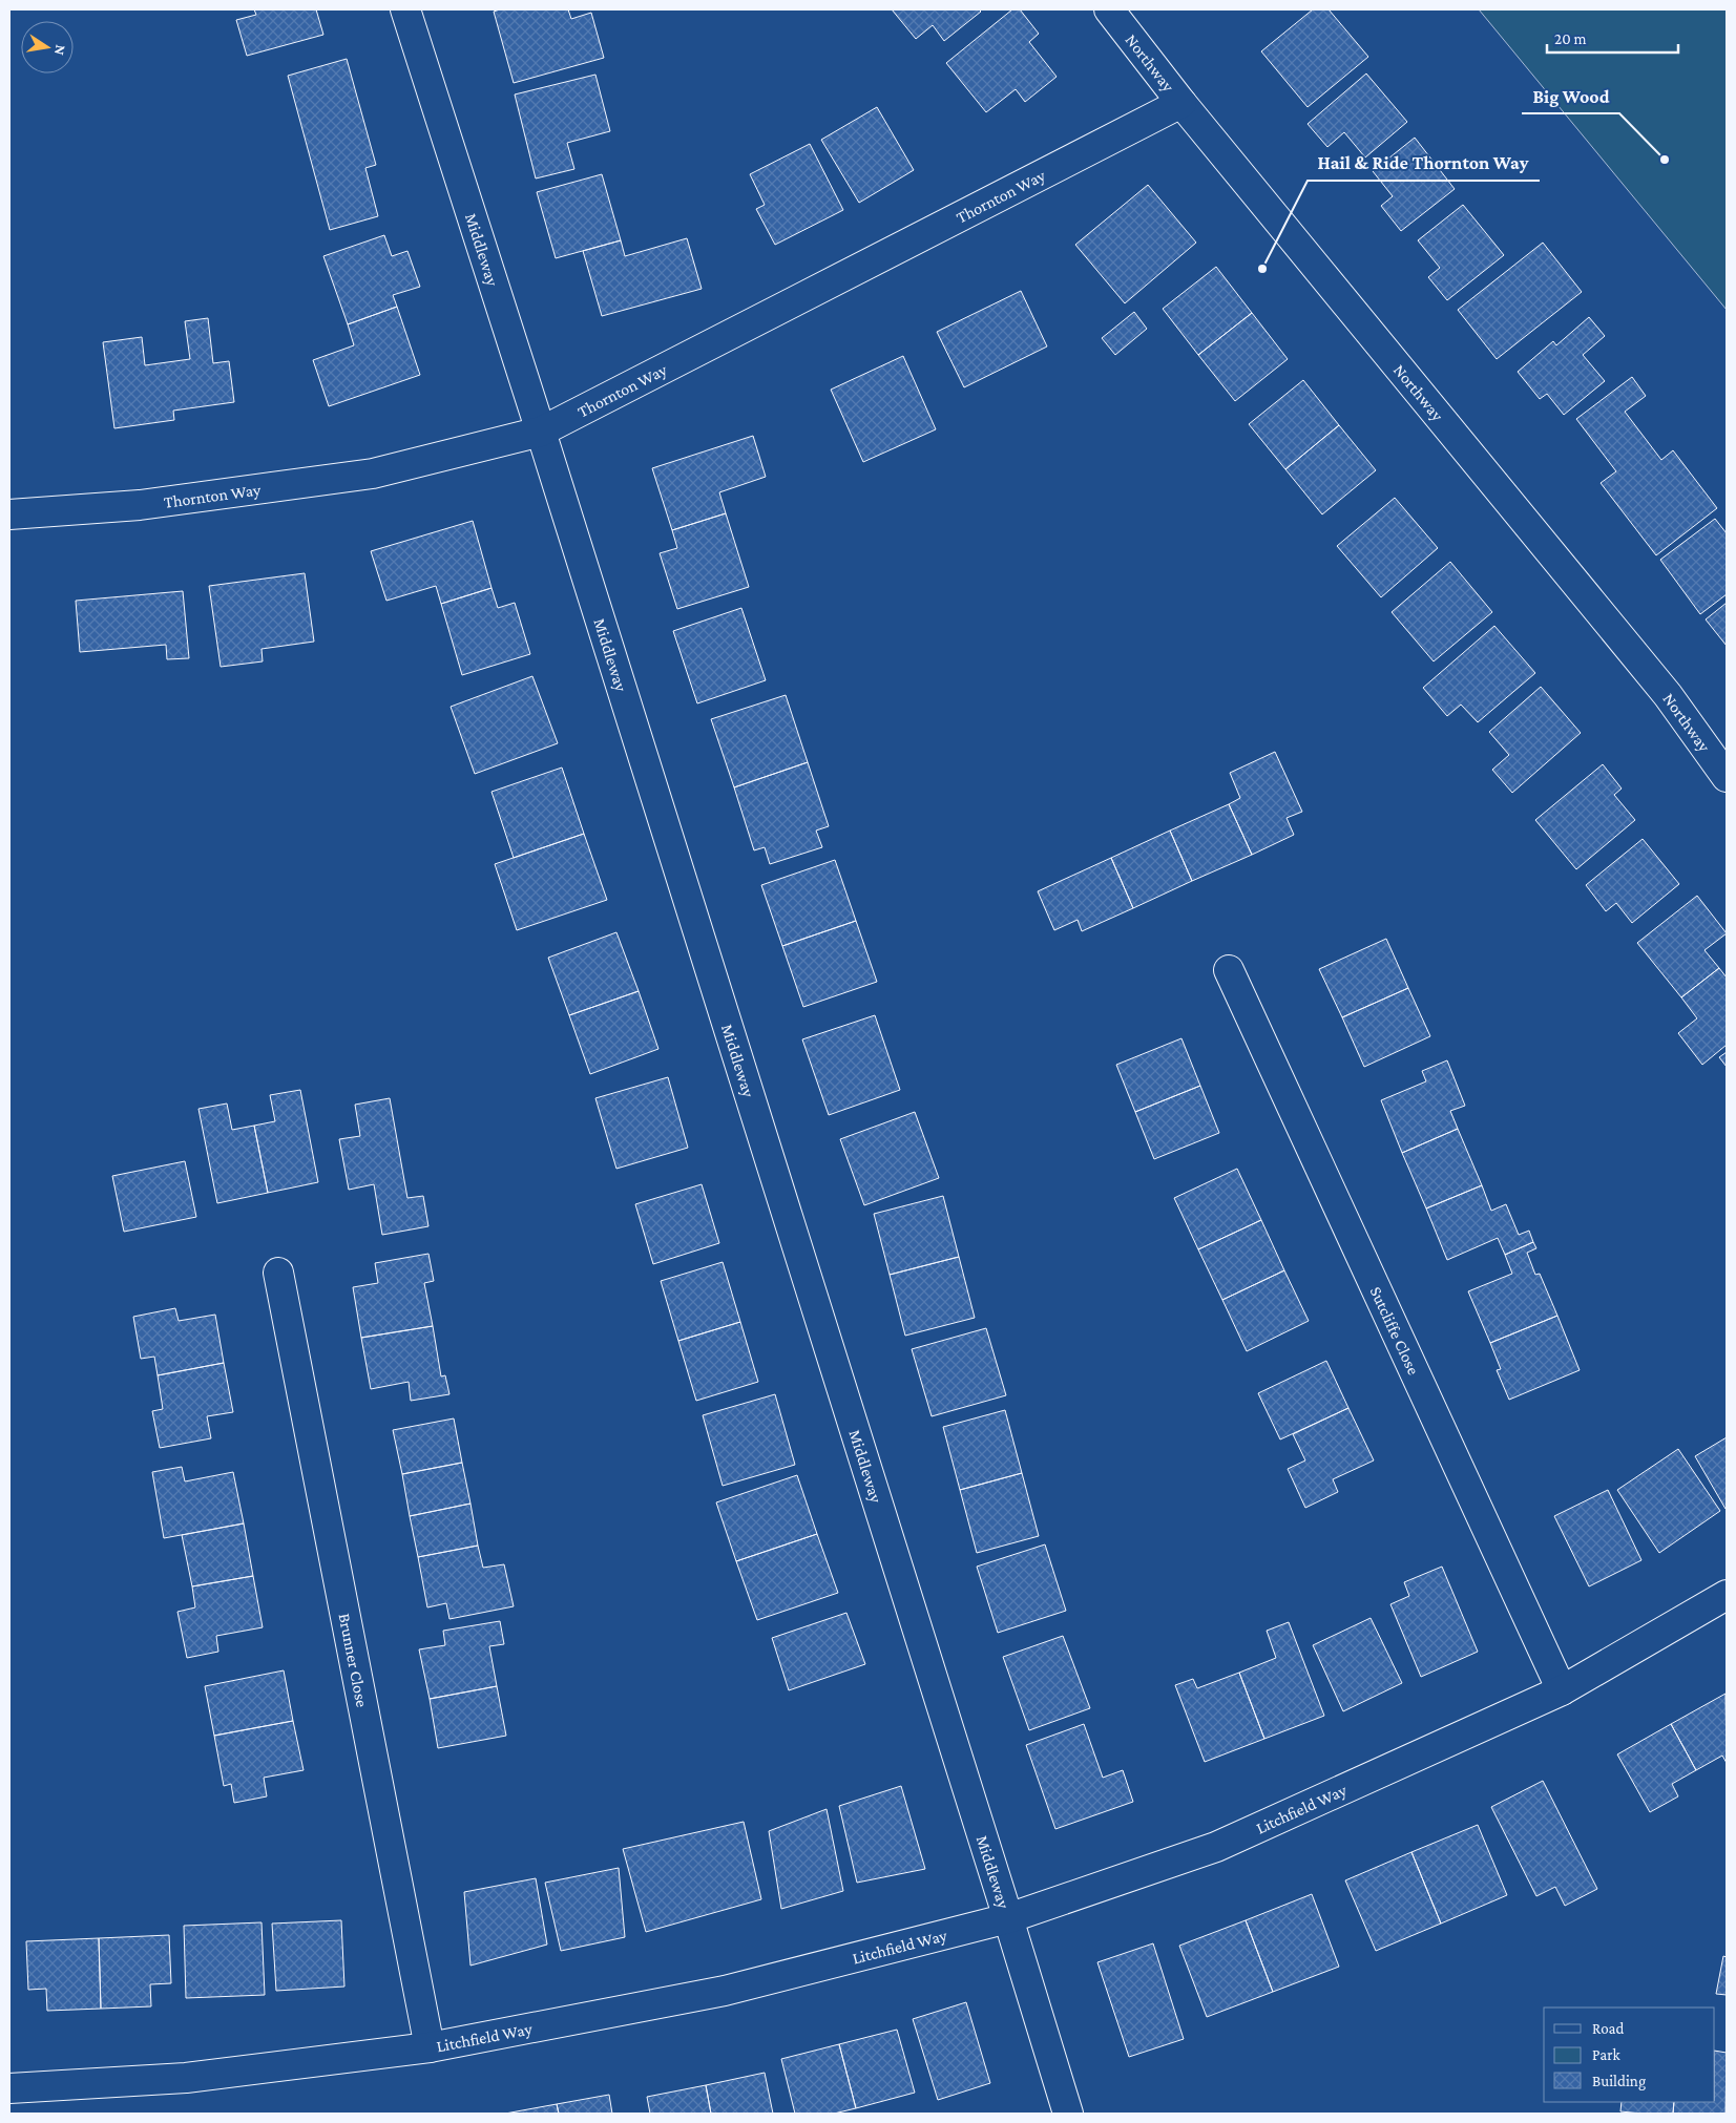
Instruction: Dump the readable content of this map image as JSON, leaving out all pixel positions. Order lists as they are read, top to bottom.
{
  "streets": {
    "street": [
      "Northway",
      "Thornton Way",
      "Middleway",
      "Sutcliffe Close",
      "Brunner Close",
      "Litchfield Way"
    ]
  },
  "crossings": [
    ["Northway", "Thornton Way"],
    ["Thornton Way", "Middleway"],
    ["Middleway", "Litchfield Way"],
    ["Sutcliffe Close", "Litchfield Way"],
    ["Brunner Close", "Litchfield Way"]
  ],
  "places": ["Big Wood", "Hail & Ride Thornton Way"],
  "legend": ["Road", "Park", "Building"],
  "scale_bar": "20 m",
  "north": "right"
}
